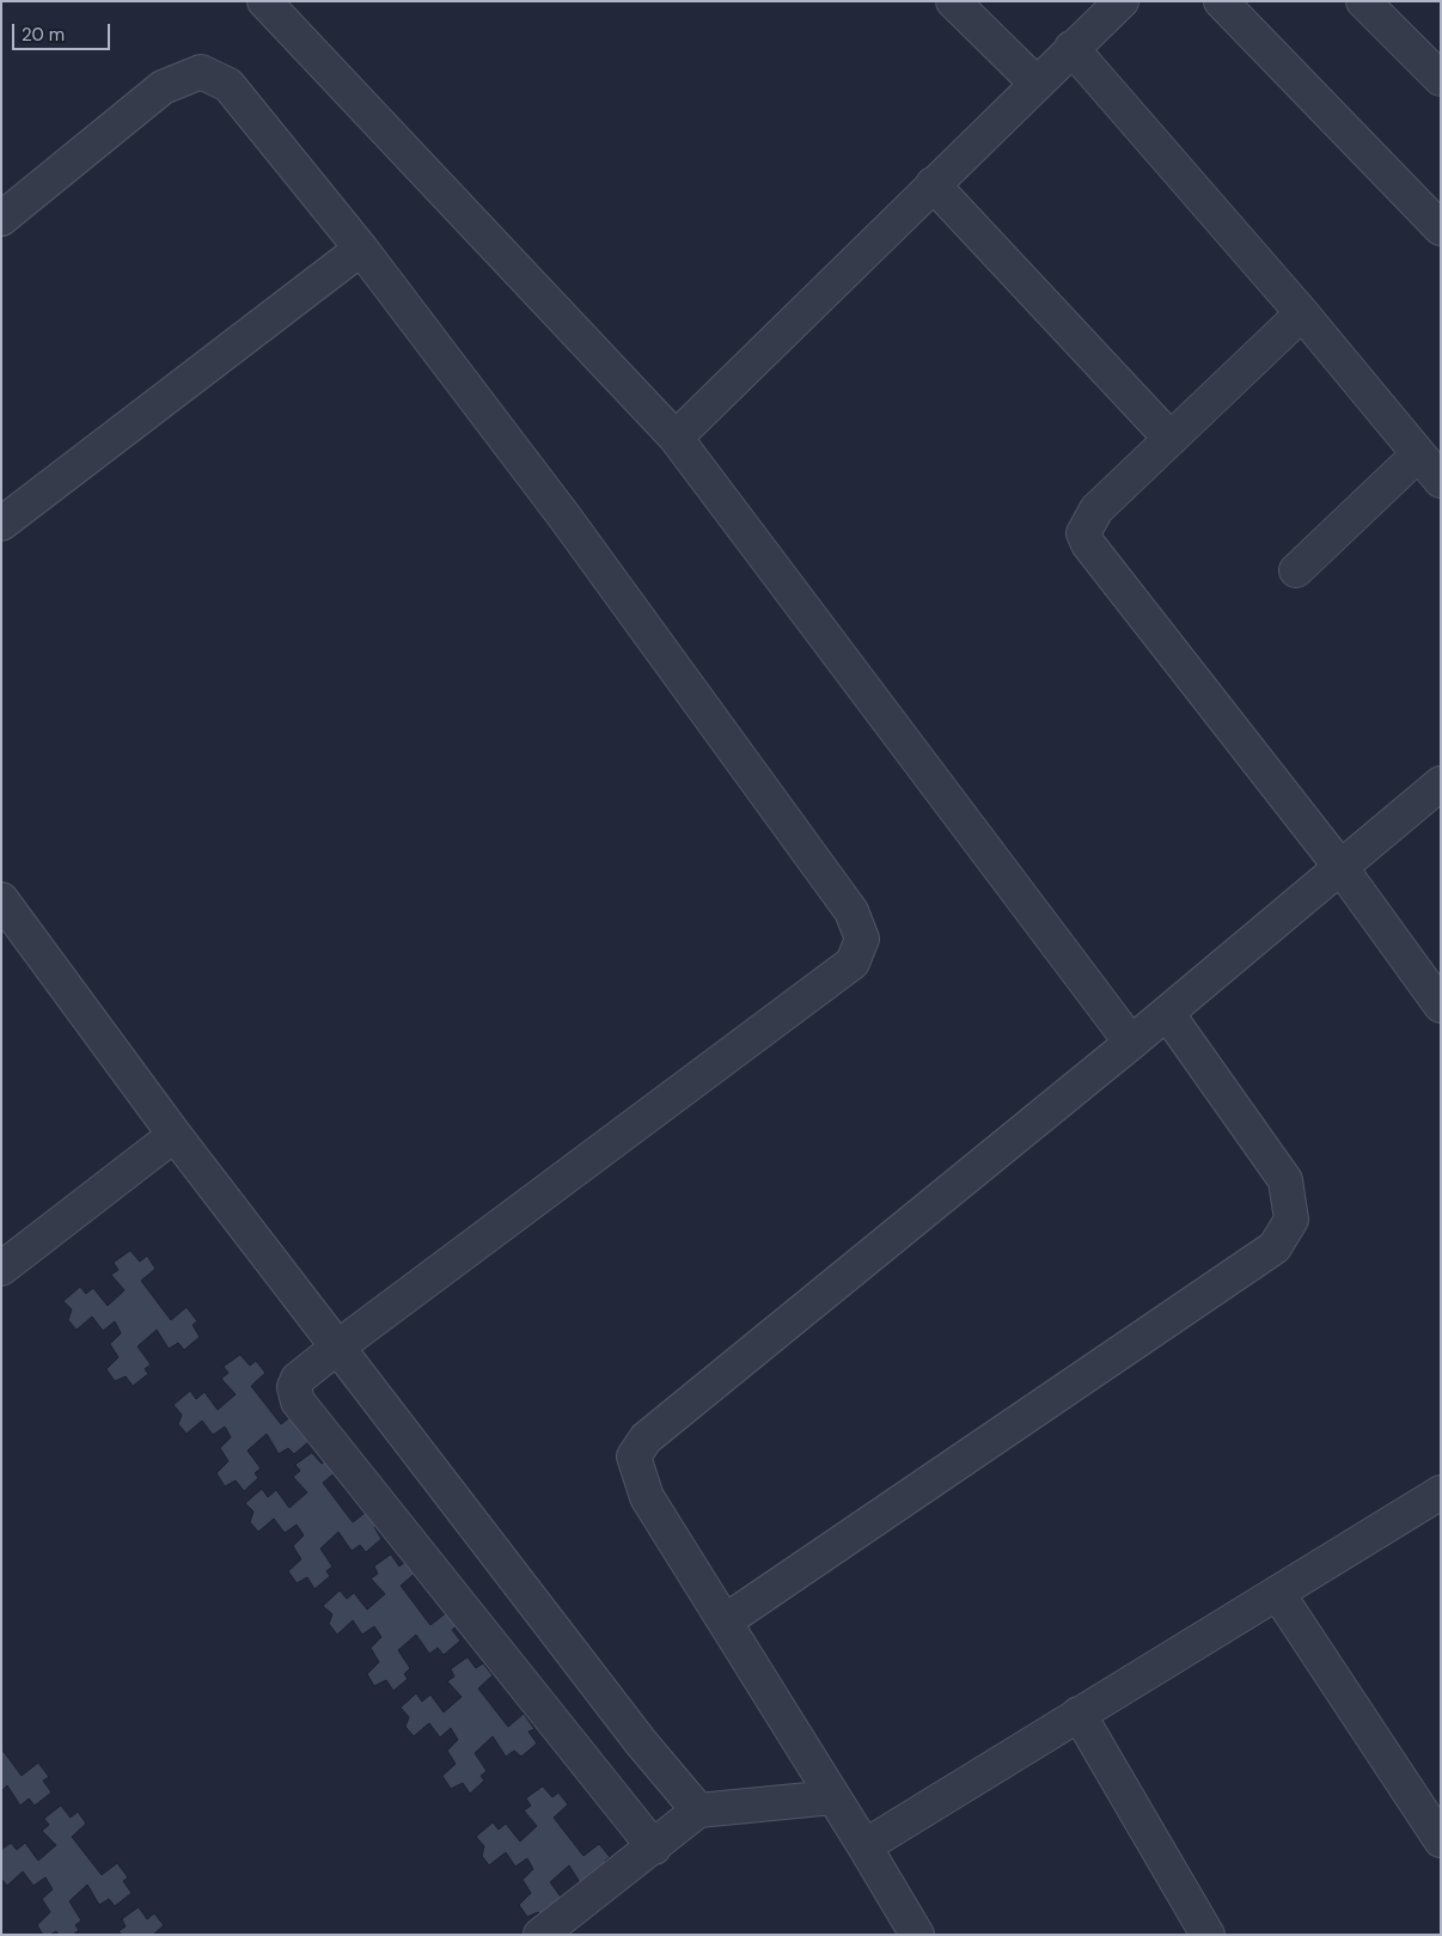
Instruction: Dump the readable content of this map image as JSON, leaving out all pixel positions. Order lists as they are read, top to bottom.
{
  "scale_bar": "20 m"
}
